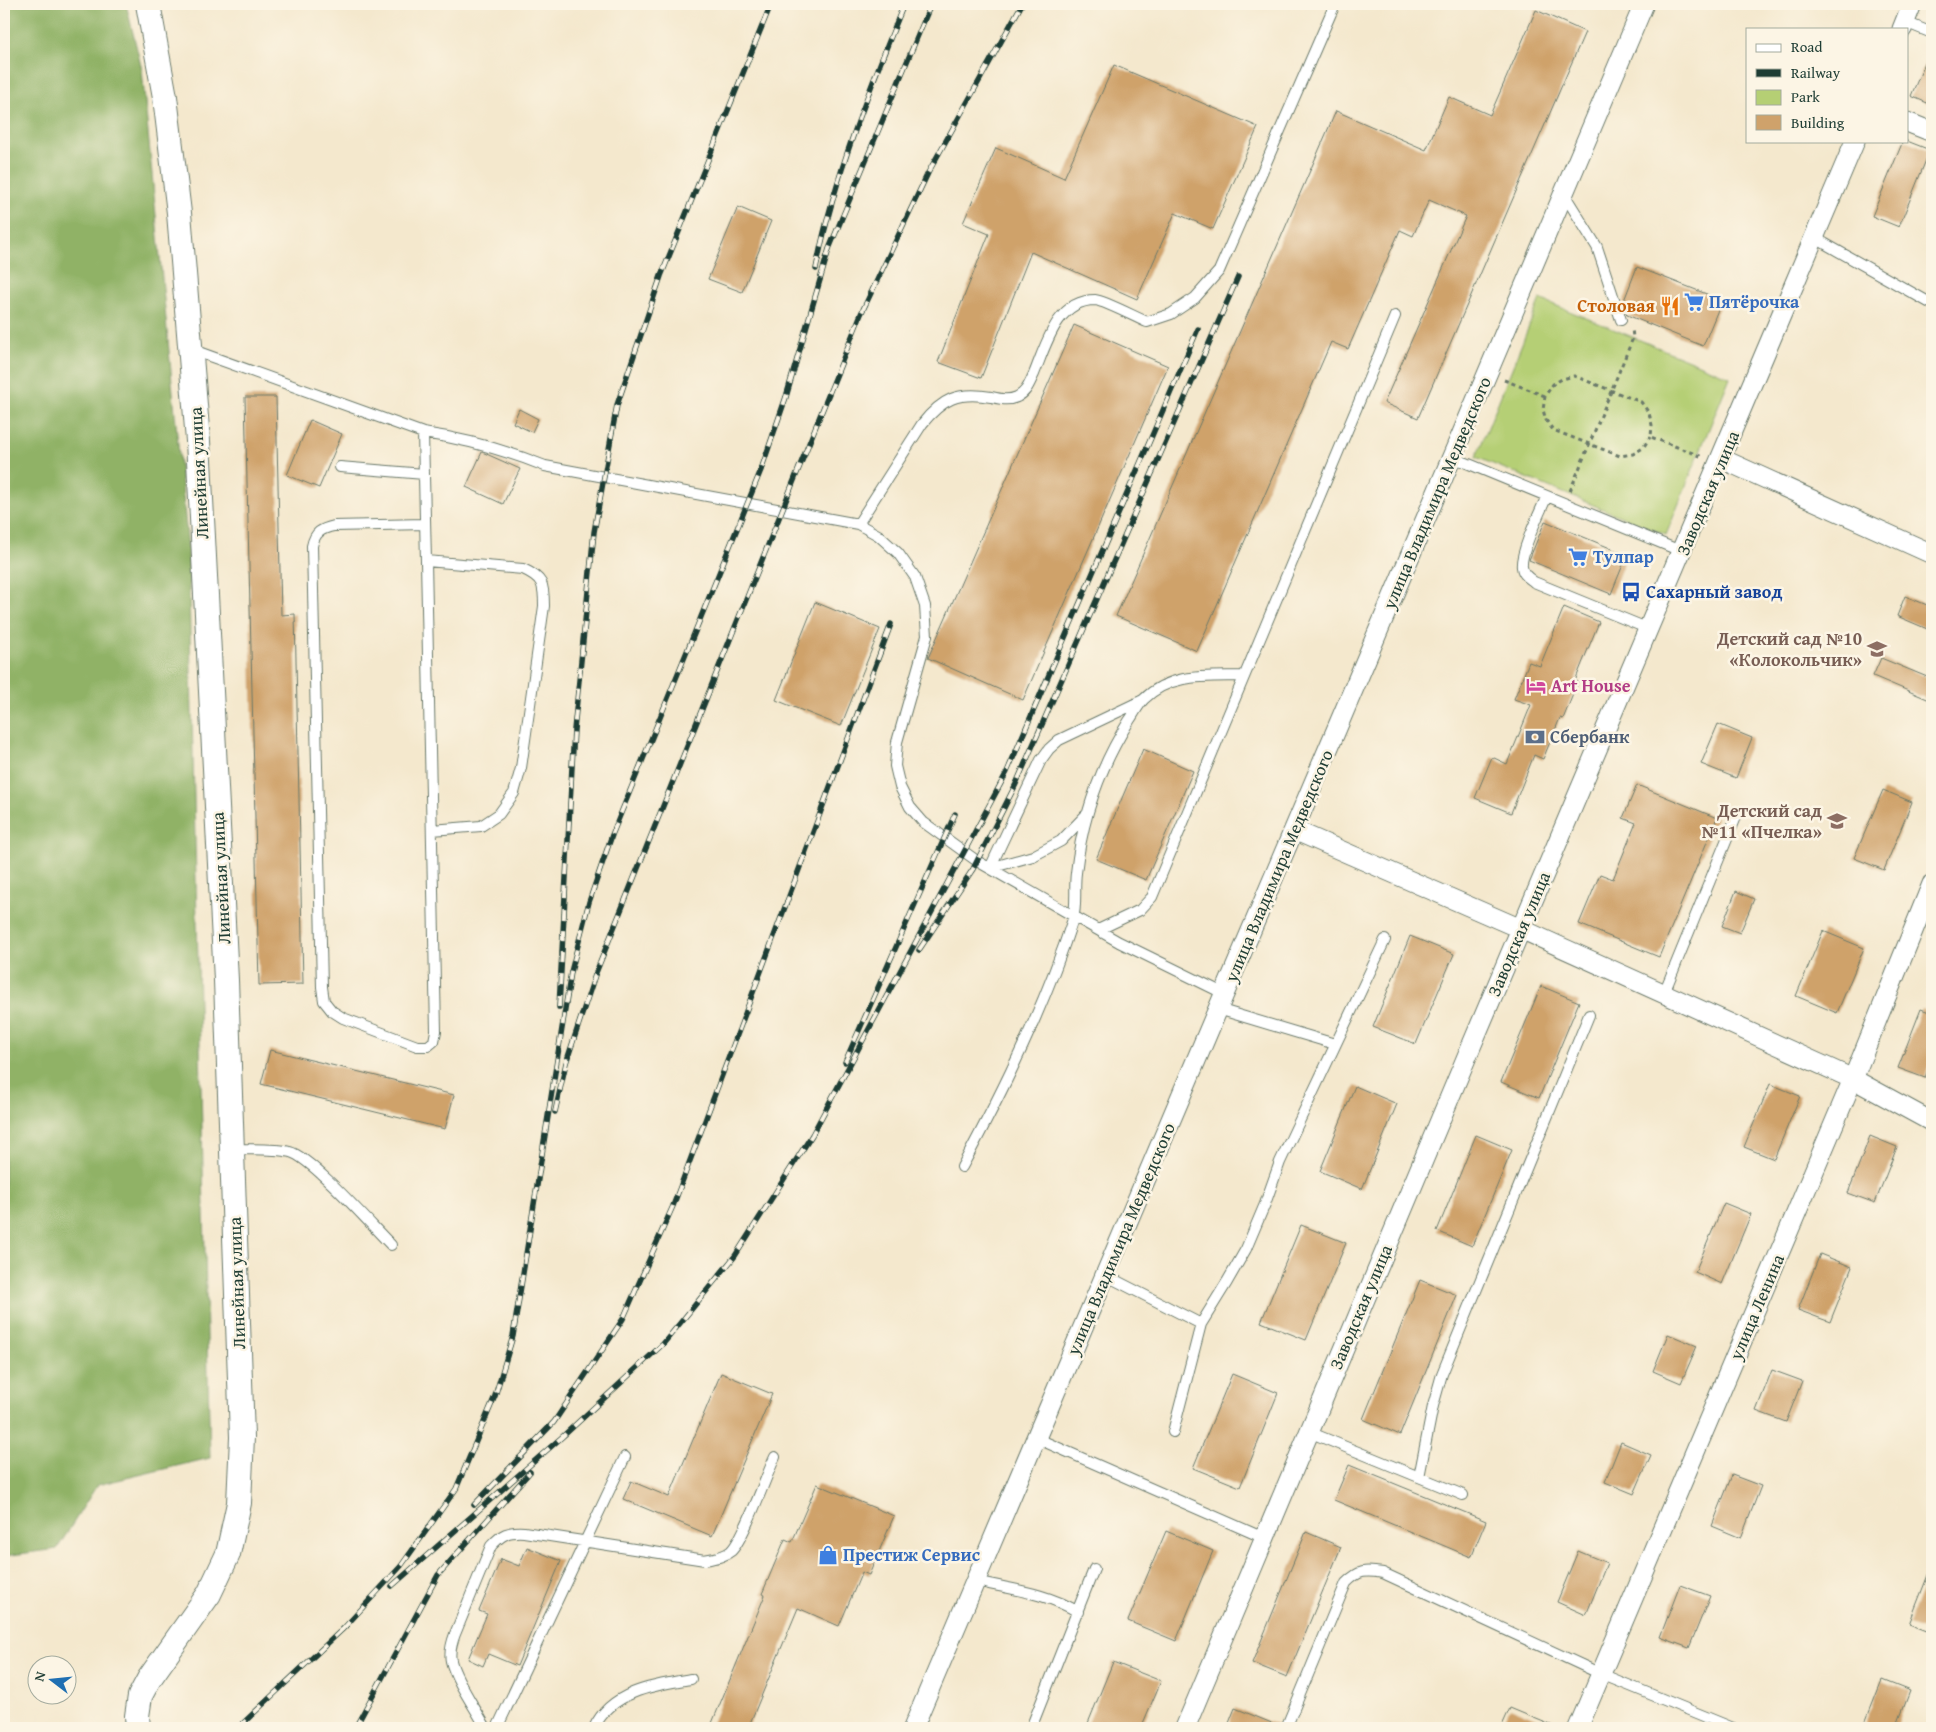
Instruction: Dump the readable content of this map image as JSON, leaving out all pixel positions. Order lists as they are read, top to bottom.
{
  "streets": {
    "street": [
      "Линейная улица",
      "улица Владимира Медведского",
      "Заводская улица",
      "улица Ленина"
    ]
  },
  "places": {
    "supermarket": ["Пятёрочка", "Тулпар"],
    "restaurant": ["Столовая"],
    "bus stop": ["Сахарный завод"],
    "school or university": ["Детский сад №10 «Колокольчик»", "Детский сад №11 «Пчелка»"],
    "hotel": ["Art House"],
    "bank": ["Сбербанк"],
    "shop": ["Престиж Сервис"]
  },
  "legend": [
    "Road",
    "Railway",
    "Park",
    "Building"
  ],
  "north": "left"
}
